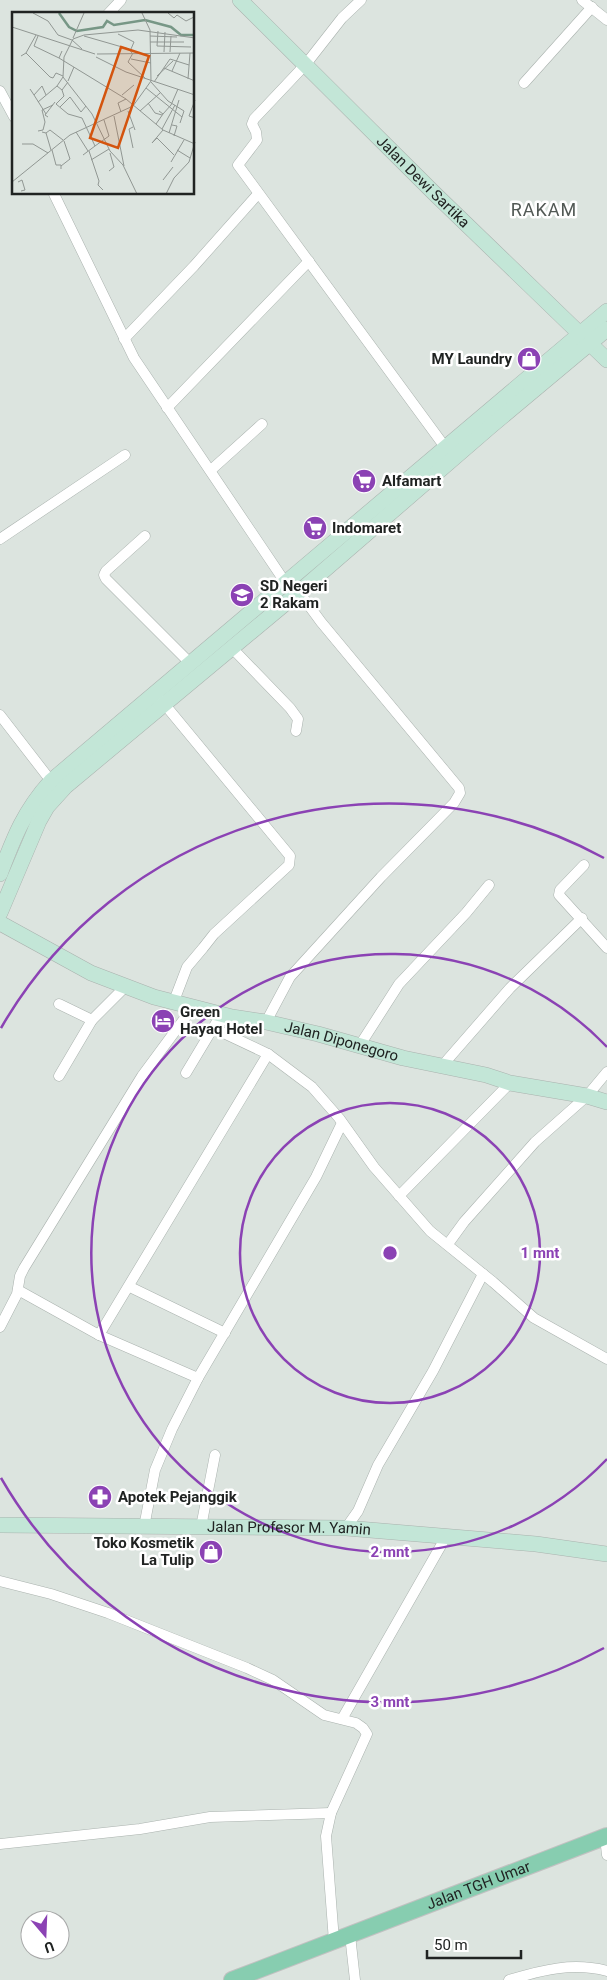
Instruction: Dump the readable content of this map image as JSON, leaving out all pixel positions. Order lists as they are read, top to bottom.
{
  "streets": {
    "main road": [
      "Jalan Dewi Sartika",
      "Jalan Diponegoro",
      "Jalan Profesor M. Yamin",
      "Jalan TGH Umar"
    ]
  },
  "districts": ["RAKAM"],
  "places": {
    "shop": ["MY Laundry", "Toko Kosmetik La Tulip"],
    "supermarket": ["Alfamart", "Indomaret"],
    "school or university": ["SD Negeri 2 Rakam"],
    "hotel": ["Green Hayaq Hotel"],
    "pharmacy": ["Apotek Pejanggik"]
  },
  "scale_bar": "50 m",
  "north": "bottom",
  "rings": ["1 mnt", "2 mnt", "3 mnt"]
}
